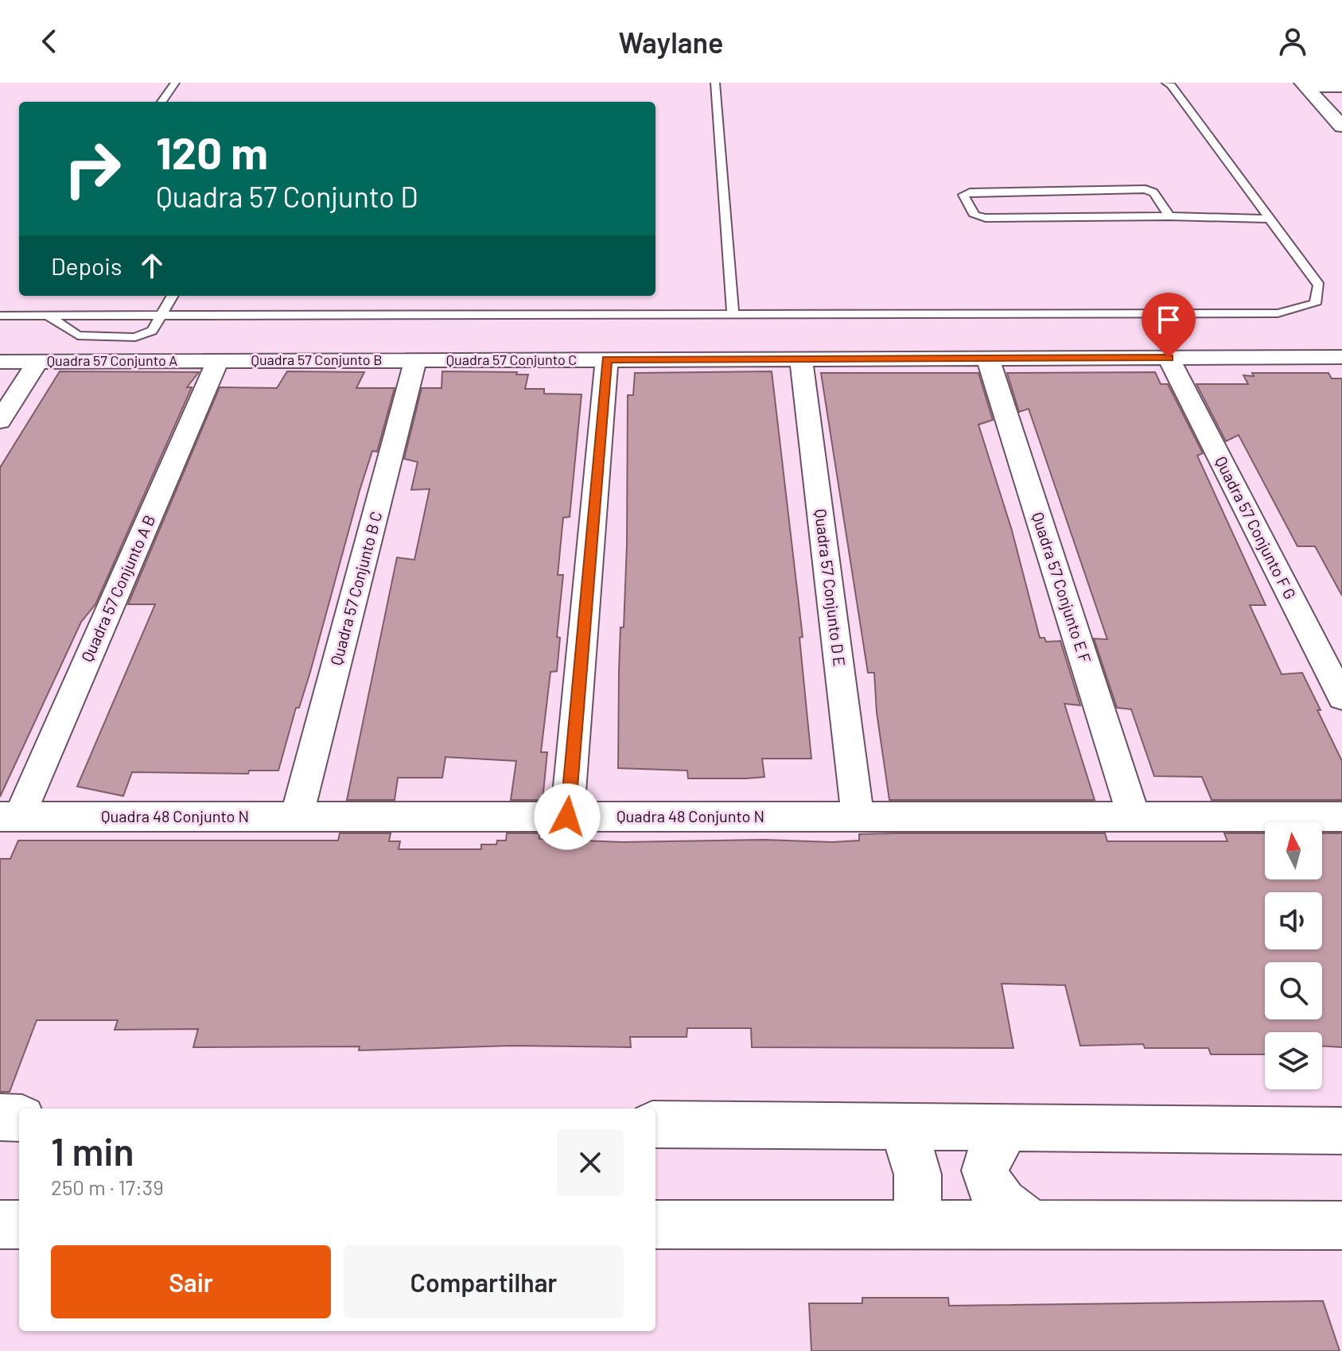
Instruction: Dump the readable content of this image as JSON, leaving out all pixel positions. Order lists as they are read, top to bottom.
{
  "streets": {
    "street": [
      "Quadra 57 Conjunto B",
      "Quadra 57 Conjunto C",
      "Quadra 57 Conjunto A",
      "Quadra 57 Conjunto F G",
      "Quadra 57 Conjunto D E",
      "Quadra 57 Conjunto E F",
      "Quadra 57 Conjunto A B",
      "Quadra 57 Conjunto B C",
      "Quadra 48 Conjunto N"
    ]
  },
  "crossings": [
    ["Quadra 57 Conjunto B", "Quadra 57 Conjunto C"],
    ["Quadra 57 Conjunto B", "Quadra 57 Conjunto A"],
    ["Quadra 57 Conjunto B", "Quadra 57 Conjunto A B"],
    ["Quadra 57 Conjunto B", "Quadra 57 Conjunto B C"],
    ["Quadra 57 Conjunto C", "Quadra 57 Conjunto F G"],
    ["Quadra 57 Conjunto C", "Quadra 57 Conjunto D E"],
    ["Quadra 57 Conjunto C", "Quadra 57 Conjunto E F"],
    ["Quadra 57 Conjunto C", "Quadra 57 Conjunto B C"],
    ["Quadra 57 Conjunto A", "Quadra 57 Conjunto A B"],
    ["Quadra 57 Conjunto D E", "Quadra 48 Conjunto N"],
    ["Quadra 57 Conjunto E F", "Quadra 48 Conjunto N"],
    ["Quadra 57 Conjunto A B", "Quadra 48 Conjunto N"],
    ["Quadra 57 Conjunto B C", "Quadra 48 Conjunto N"]
  ],
  "north": "top",
  "page": {
    "header": "Waylane",
    "turn": ["120 m", "Quadra 57 Conjunto D"],
    "then": "Depois",
    "heading": ["1 min", "250 m · 17:39"],
    "buttons": ["Sair", "Compartilhar"]
  }
}
